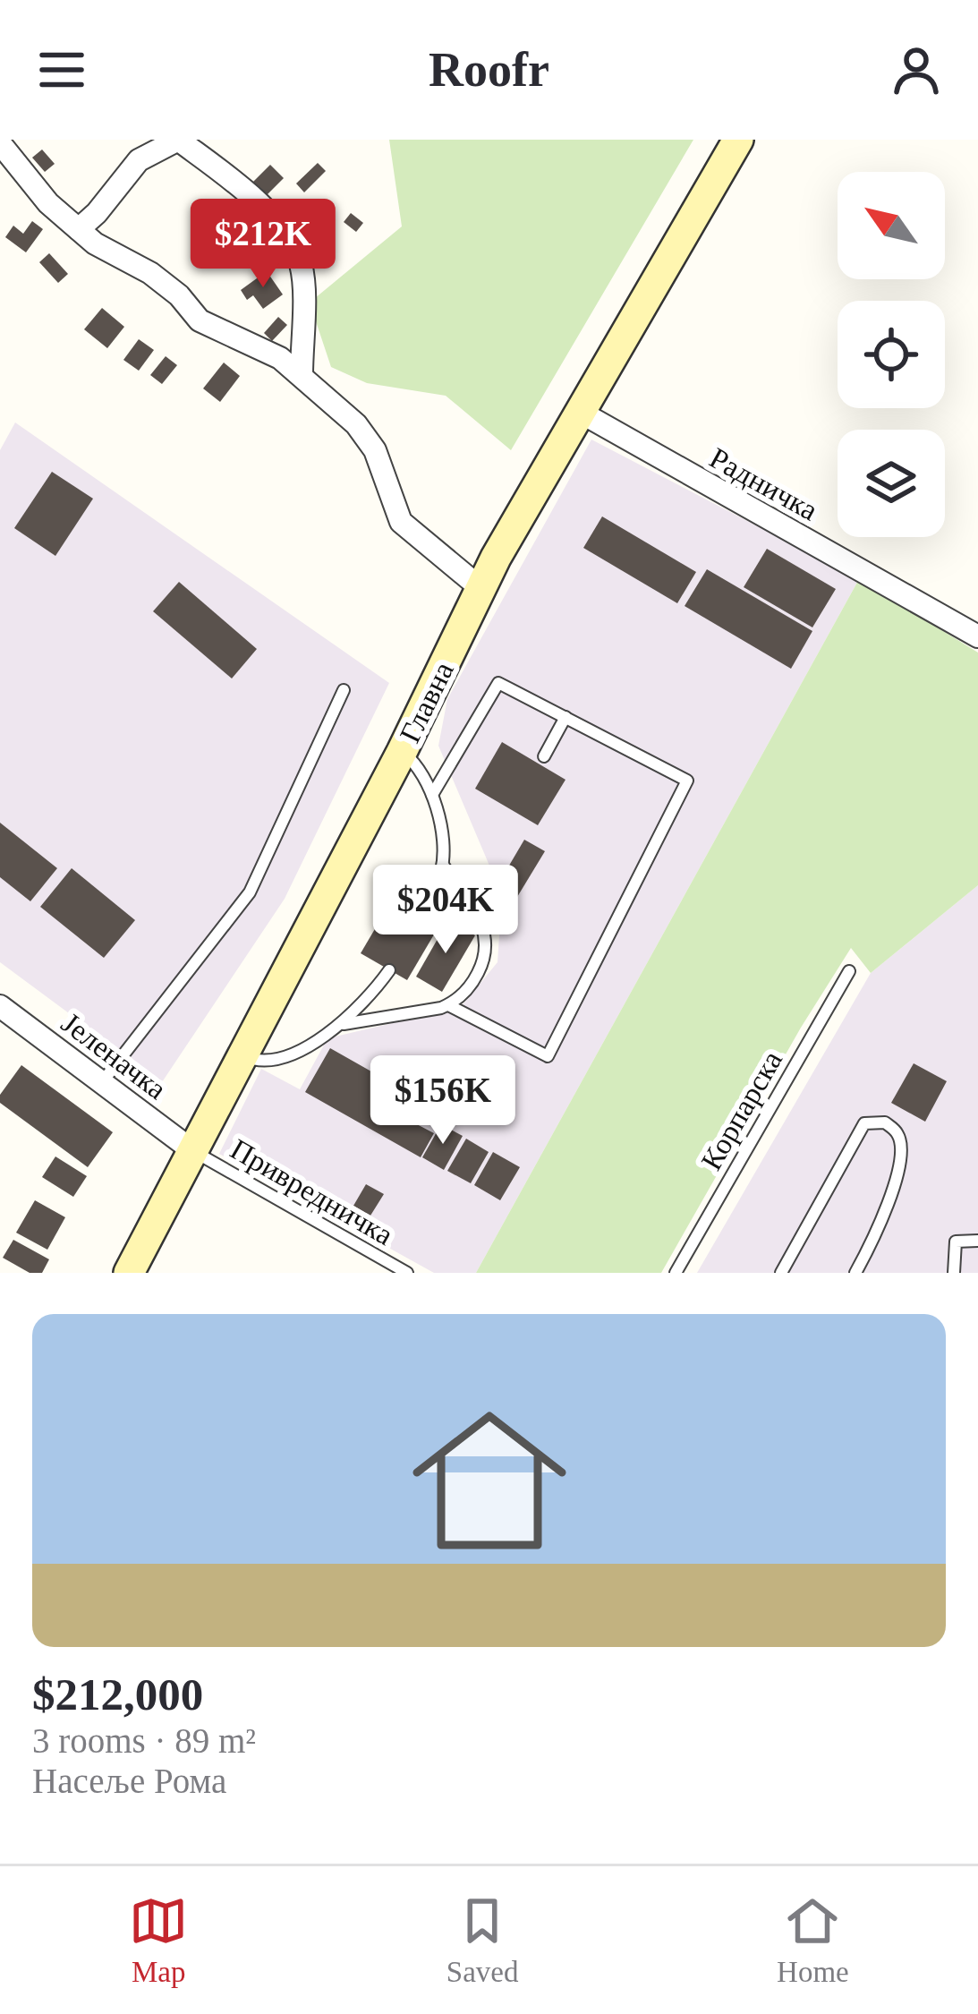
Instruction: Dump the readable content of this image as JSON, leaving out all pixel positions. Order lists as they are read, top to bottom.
{
  "streets": {
    "main road": ["Главна"],
    "street": ["Радничка", "Јеленачка"],
    "lane": ["Корпарска", "Привредничка"]
  },
  "crossings": [
    ["Радничка", "Главна"],
    ["Главна", "Јеленачка"],
    ["Главна", "Привредничка"],
    ["Јеленачка", "Привредничка"]
  ],
  "north": "top left",
  "page": {
    "header": "Roofr",
    "price": ["$212K", "$204K", "$156K"],
    "list": [
      {
        "name": "$212,000",
        "note": "3 rooms · 89 m² · Насеље Рома"
      }
    ],
    "tabs": ["Map", "Saved", "Home"]
  }
}
